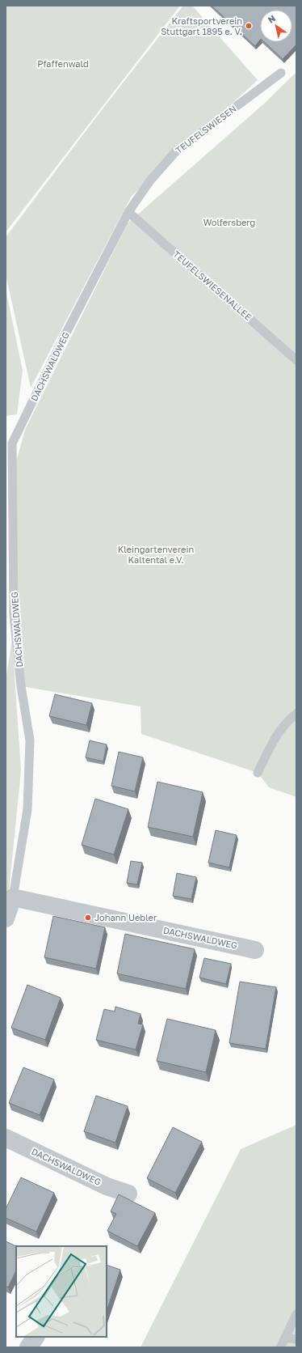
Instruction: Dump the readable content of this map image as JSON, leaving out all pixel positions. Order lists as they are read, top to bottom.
{
  "streets": {
    "street": ["DACHSWALDWEG"],
    "lane": ["TEUFELSWIESEN", "TEUFELSWIESENALLEE"]
  },
  "crossings": [
    ["TEUFELSWIESEN", "TEUFELSWIESENALLEE"],
    ["TEUFELSWIESEN", "DACHSWALDWEG"],
    ["TEUFELSWIESENALLEE", "DACHSWALDWEG"]
  ],
  "parks": ["Pfaffenwald", "Wolfersberg", "Kleingartenverein Kaltental e.V."],
  "places": ["Kraftsportverein Stuttgart 1895 e. V.", "Johann Uebler"],
  "north": "top left"
}
